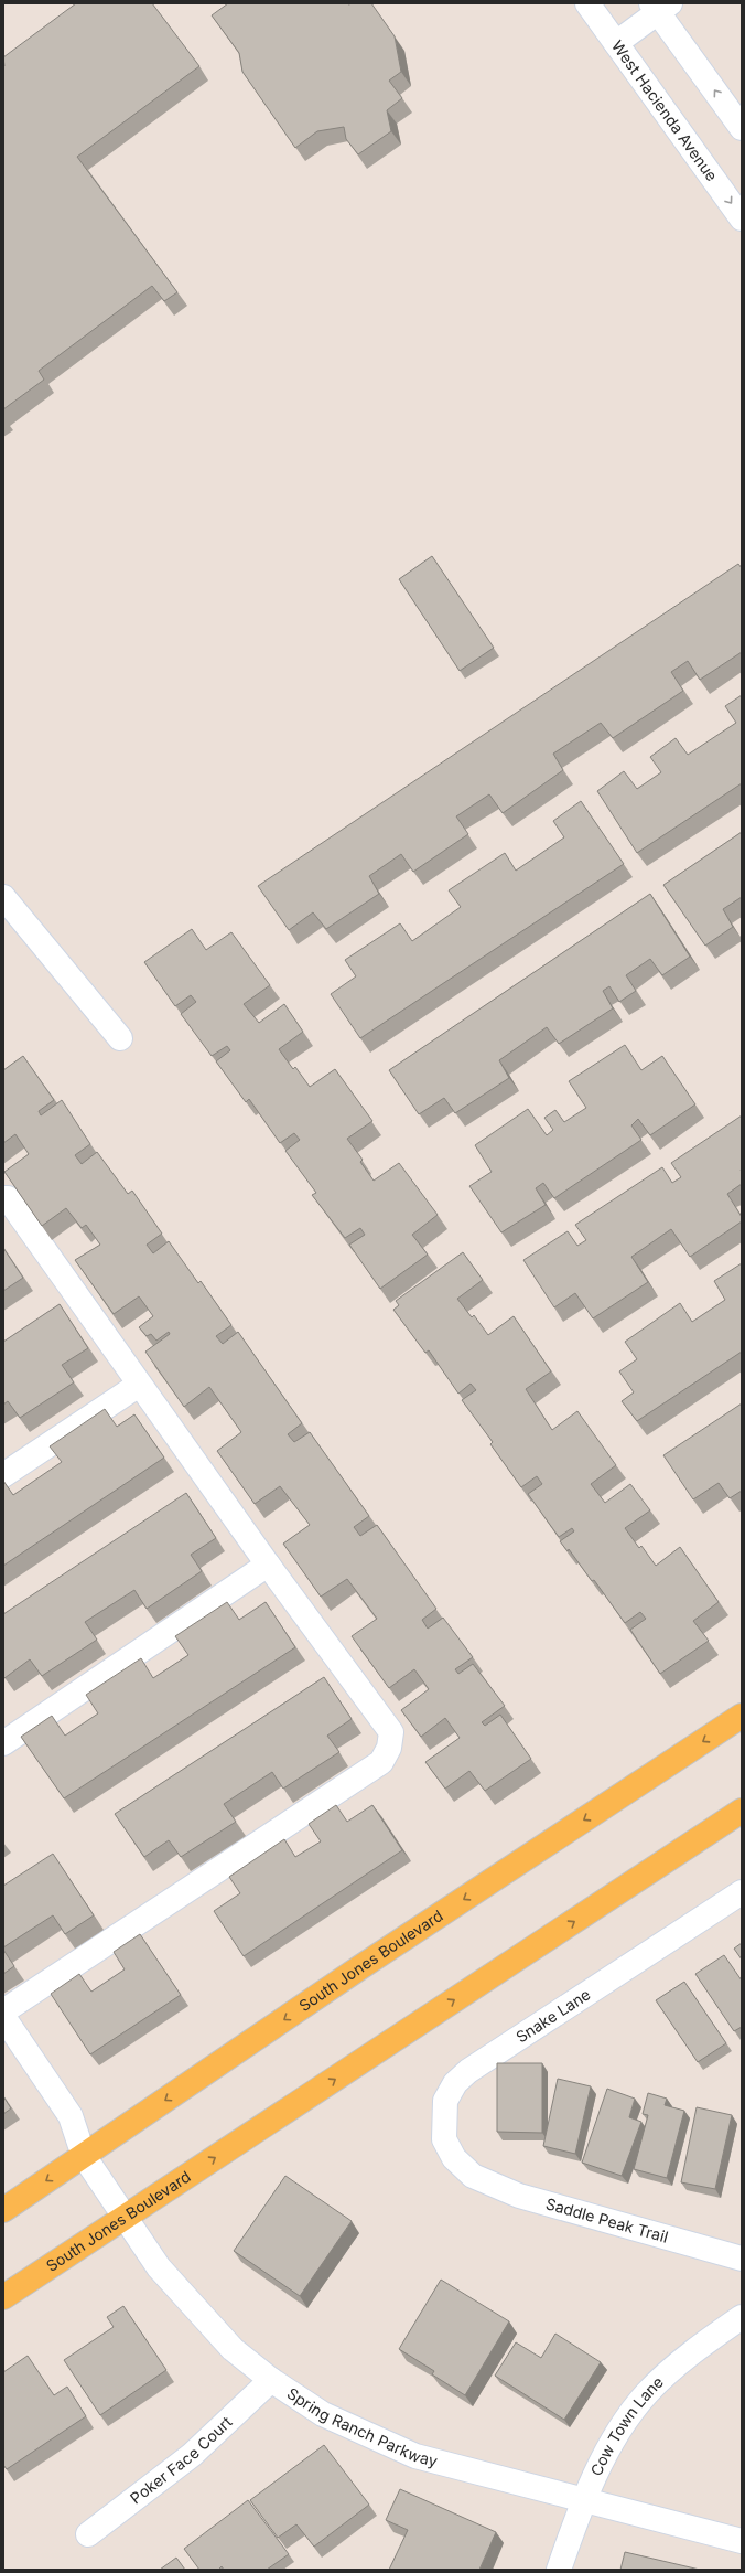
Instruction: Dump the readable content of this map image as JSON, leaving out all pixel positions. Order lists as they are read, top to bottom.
{
  "streets": {
    "main road": ["South Jones Boulevard"],
    "street": [
      "West Hacienda Avenue",
      "Snake Lane",
      "Saddle Peak Trail",
      "Spring Ranch Parkway",
      "Cow Town Lane",
      "Poker Face Court"
    ]
  },
  "crossings": [
    ["South Jones Boulevard", "Spring Ranch Parkway"],
    ["Snake Lane", "Saddle Peak Trail"],
    ["Spring Ranch Parkway", "Cow Town Lane"],
    ["Spring Ranch Parkway", "Poker Face Court"]
  ]
}
